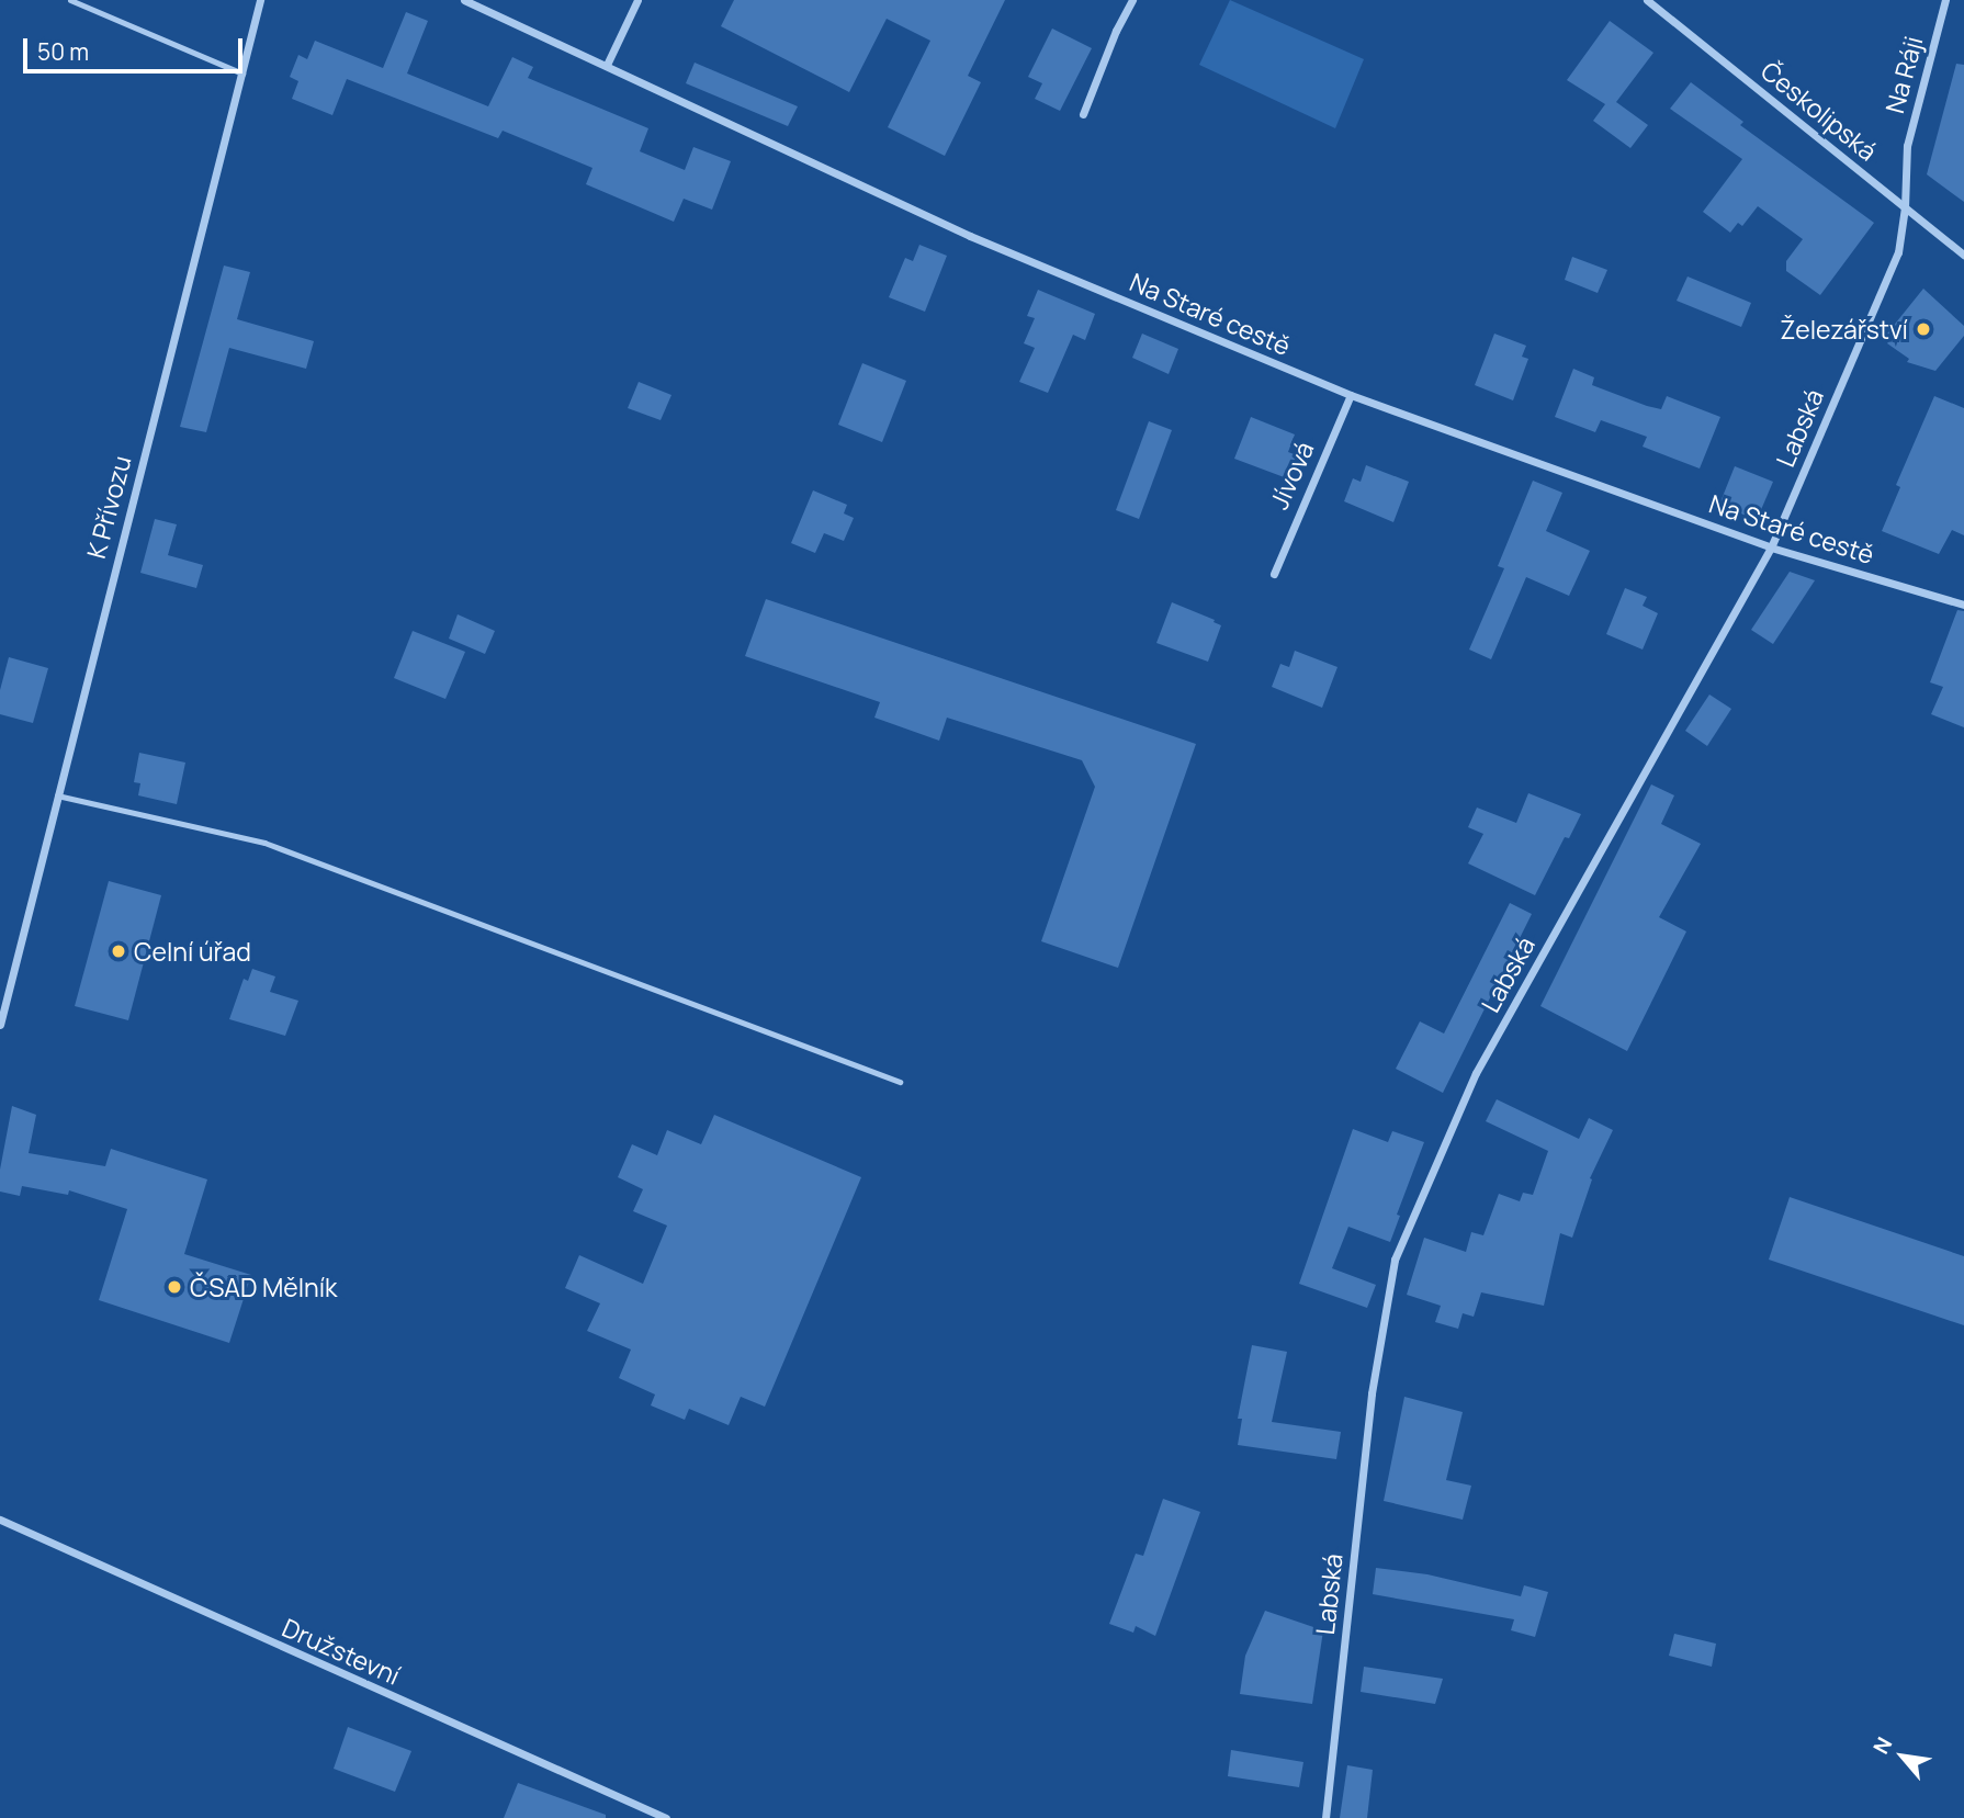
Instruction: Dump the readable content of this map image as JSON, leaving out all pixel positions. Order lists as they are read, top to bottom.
{
  "streets": {
    "street": [
      "Na Ráji",
      "Českolipská",
      "Na Staré cestě",
      "Labská",
      "Jívová",
      "K Přívozu",
      "Družstevní"
    ]
  },
  "crossings": [
    ["Na Ráji", "Českolipská"],
    ["Na Ráji", "Labská"],
    ["Českolipská", "Labská"],
    ["Na Staré cestě", "Labská"],
    ["Na Staré cestě", "Jívová"]
  ],
  "places": ["Železářství", "Celní úřad", "ČSAD Mělník"],
  "scale_bar": "50 m",
  "north": "top left"
}
